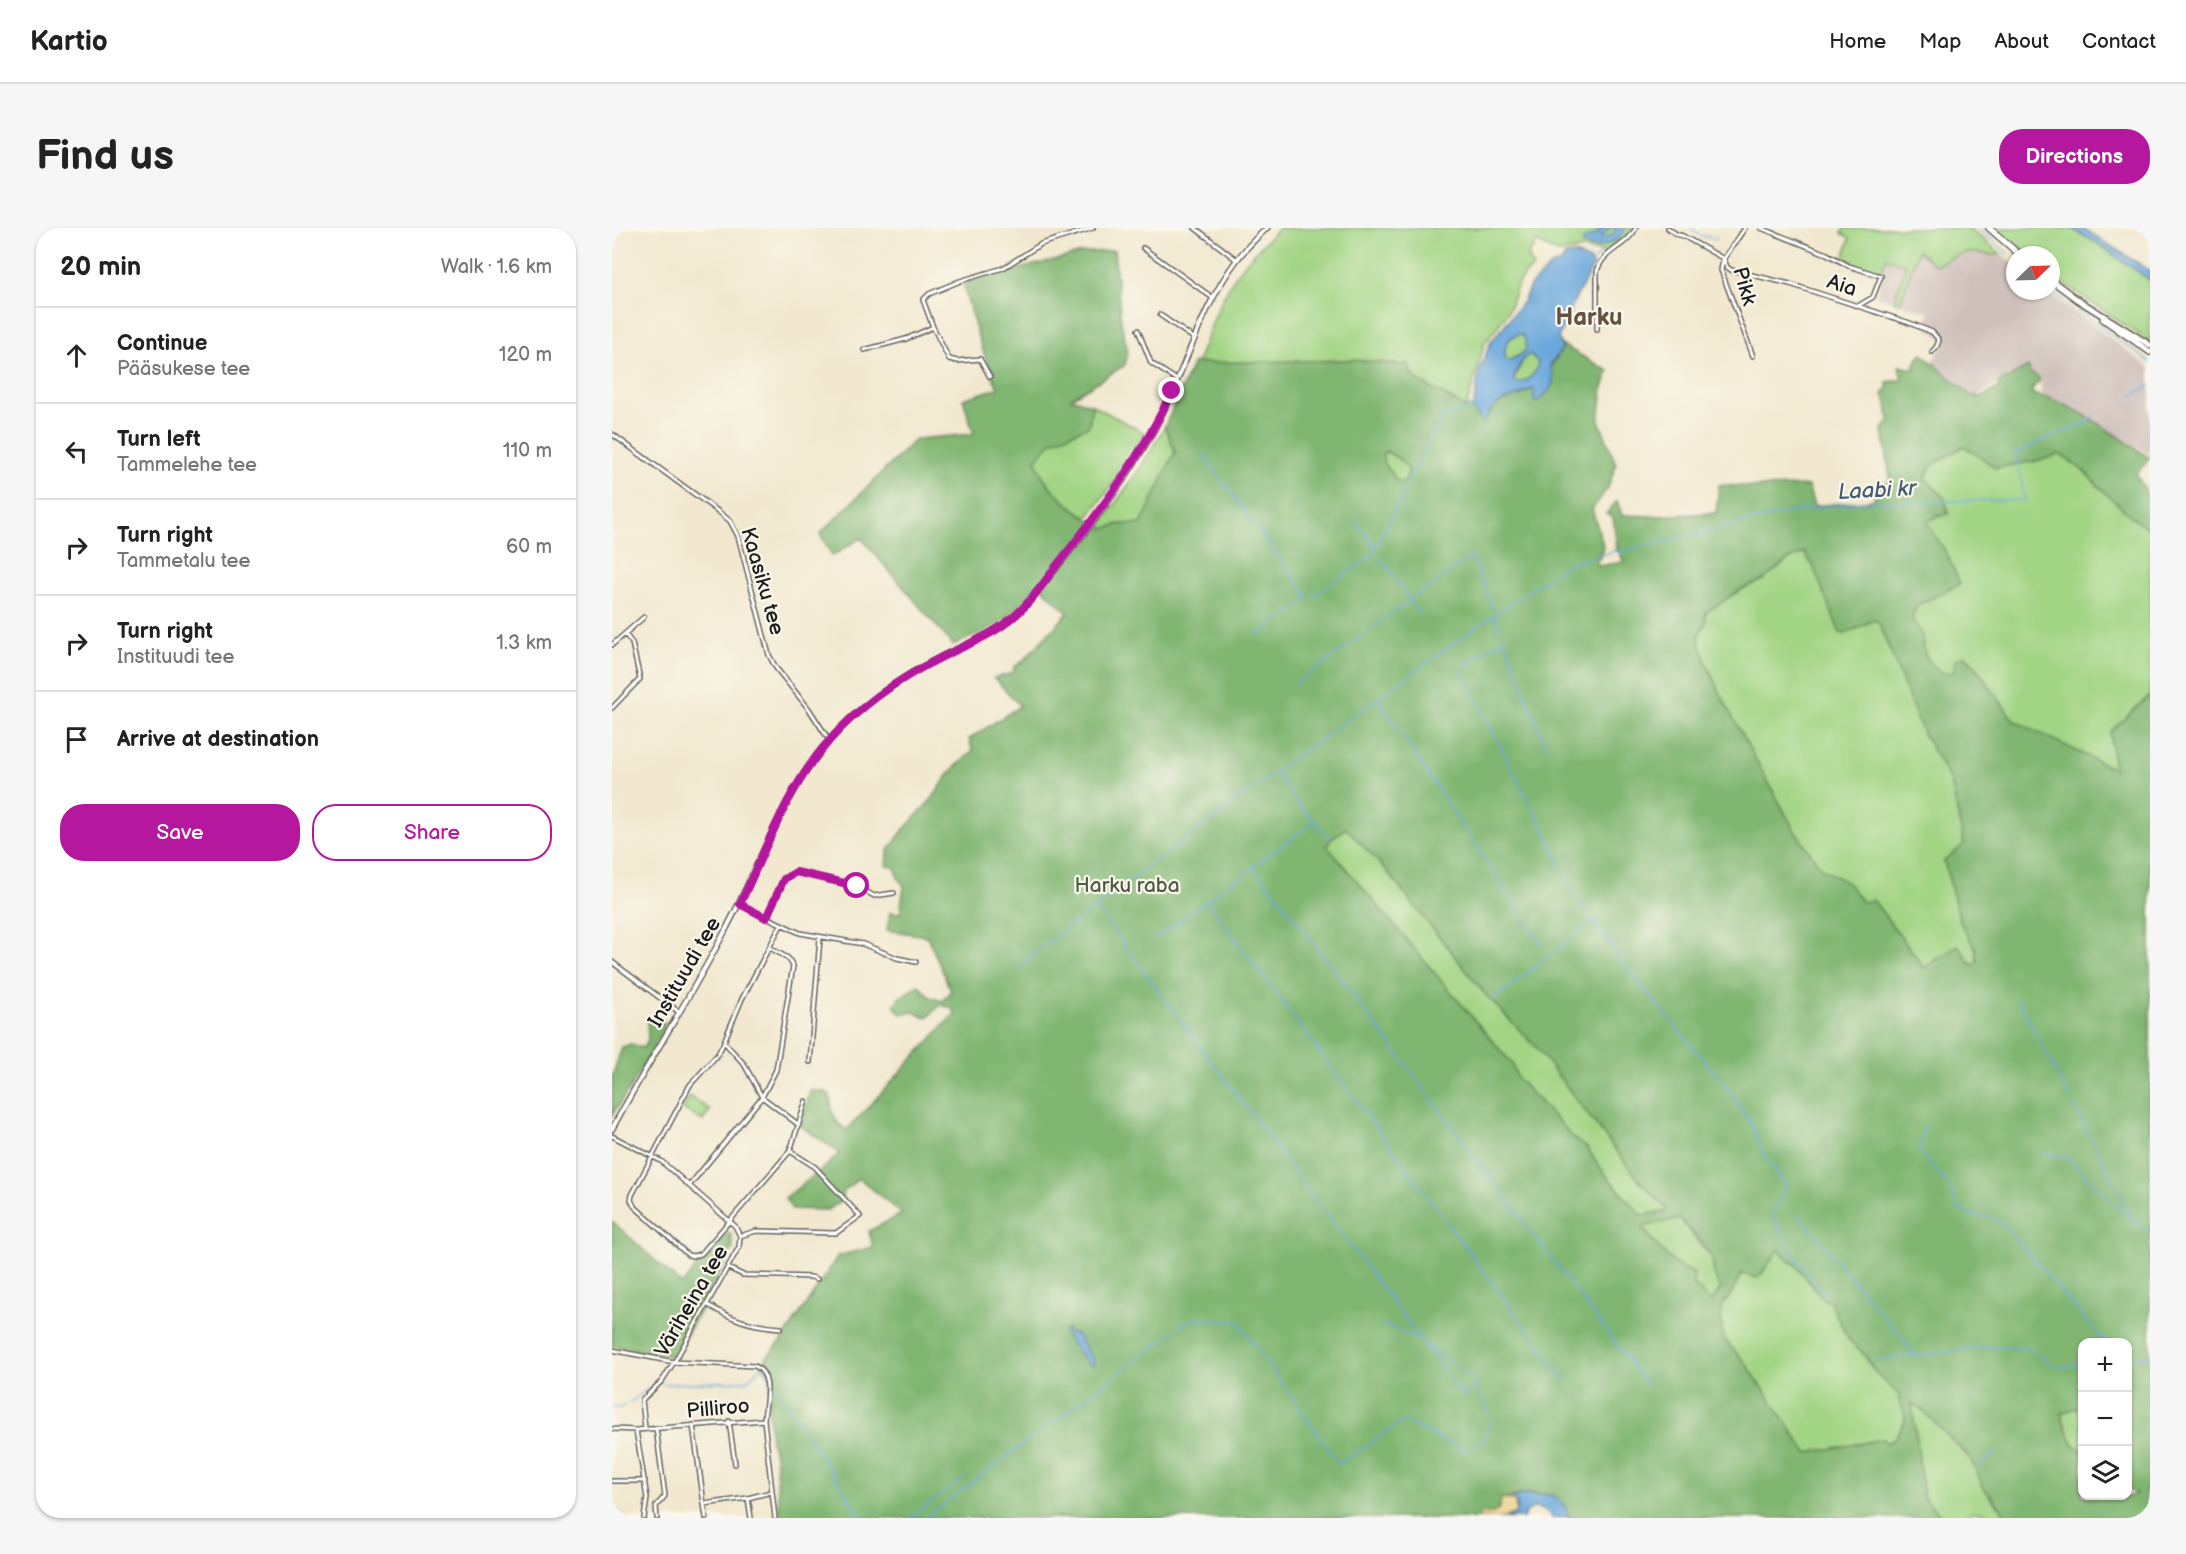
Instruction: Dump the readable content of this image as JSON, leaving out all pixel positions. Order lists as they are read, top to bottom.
{
  "streets": {
    "street": [
      "Aia",
      "Pikk",
      "Kaasiku tee",
      "Instituudi tee",
      "Väriheina tee",
      "Pilliroo"
    ]
  },
  "crossings": [
    ["Aia", "Pikk"],
    ["Kaasiku tee", "Instituudi tee"],
    ["Väriheina tee", "Pilliroo"]
  ],
  "districts": ["Harku"],
  "water": ["Laabi kr"],
  "parks": ["Harku raba"],
  "north": "top right",
  "page": {
    "header": "Kartio",
    "nav": [
      "Home",
      "Map",
      "About",
      "Contact"
    ],
    "buttons": [
      "Directions",
      ["Save", "Share"]
    ],
    "title": "Find us",
    "heading": ["20 min", "Walk · 1.6 km"],
    "list": [
      ["Continue", "Pääsukese tee", "120 m"],
      ["Turn left", "Tammelehe tee", "110 m"],
      ["Turn right", "Tammetalu tee", "60 m"],
      ["Turn right", "Instituudi tee", "1.3 km"],
      "Arrive at destination"
    ],
    "map_buttons": ["+", "−"]
  }
}
